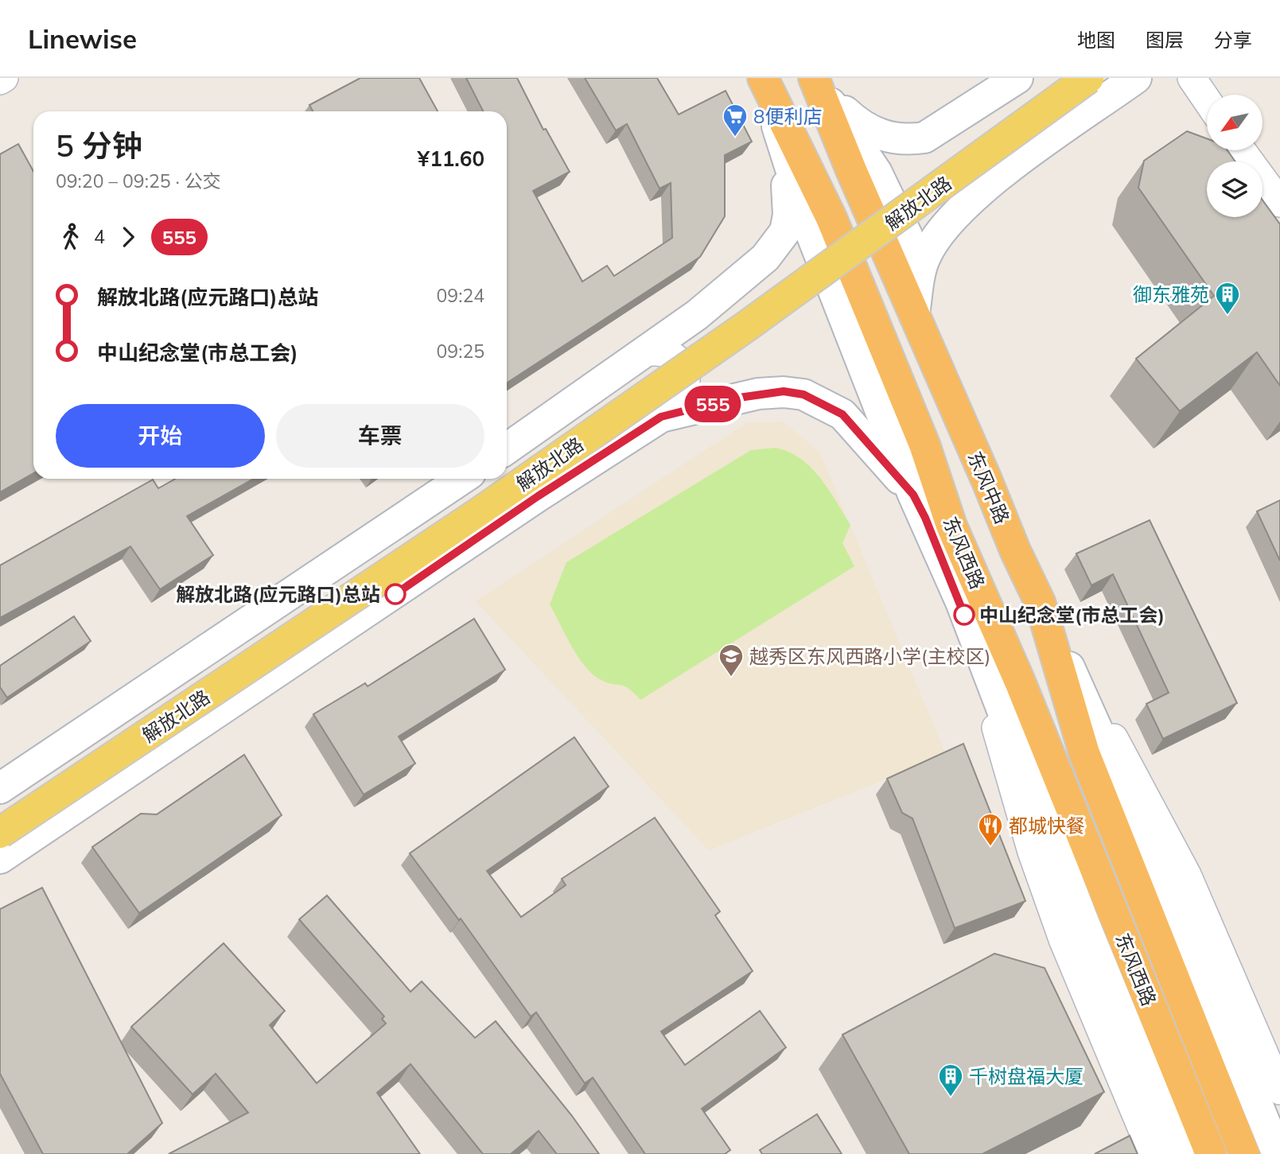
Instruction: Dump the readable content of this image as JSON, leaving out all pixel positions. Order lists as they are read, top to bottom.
{
  "streets": {
    "highway": ["东风中路", "东风西路"],
    "main road": ["解放北路"]
  },
  "crossings": [
    ["解放北路", "东风西路"],
    ["东风中路", "东风西路"]
  ],
  "places": {
    "supermarket": ["8便利店"],
    "building": ["御东雅苑", "千树盘福大厦"],
    "other": ["解放北路(应元路口)总站", "中山纪念堂(市总工会)"],
    "school or university": ["越秀区东风西路小学(主校区)"],
    "restaurant": ["都城快餐"]
  },
  "lines": ["bus line 555"],
  "north": "bottom left",
  "page": {
    "header": "Linewise",
    "nav": ["地图", "图层", "分享"],
    "on_map": "555",
    "heading": ["5 分钟", "09:20 – 09:25 · 公交", "¥11.60"],
    "legs": ["4", "555"],
    "list": [
      {
        "name": "解放北路(应元路口)总站",
        "value": "09:24"
      },
      {
        "name": "中山纪念堂(市总工会)",
        "value": "09:25"
      }
    ],
    "buttons": ["开始", "车票"]
  }
}
